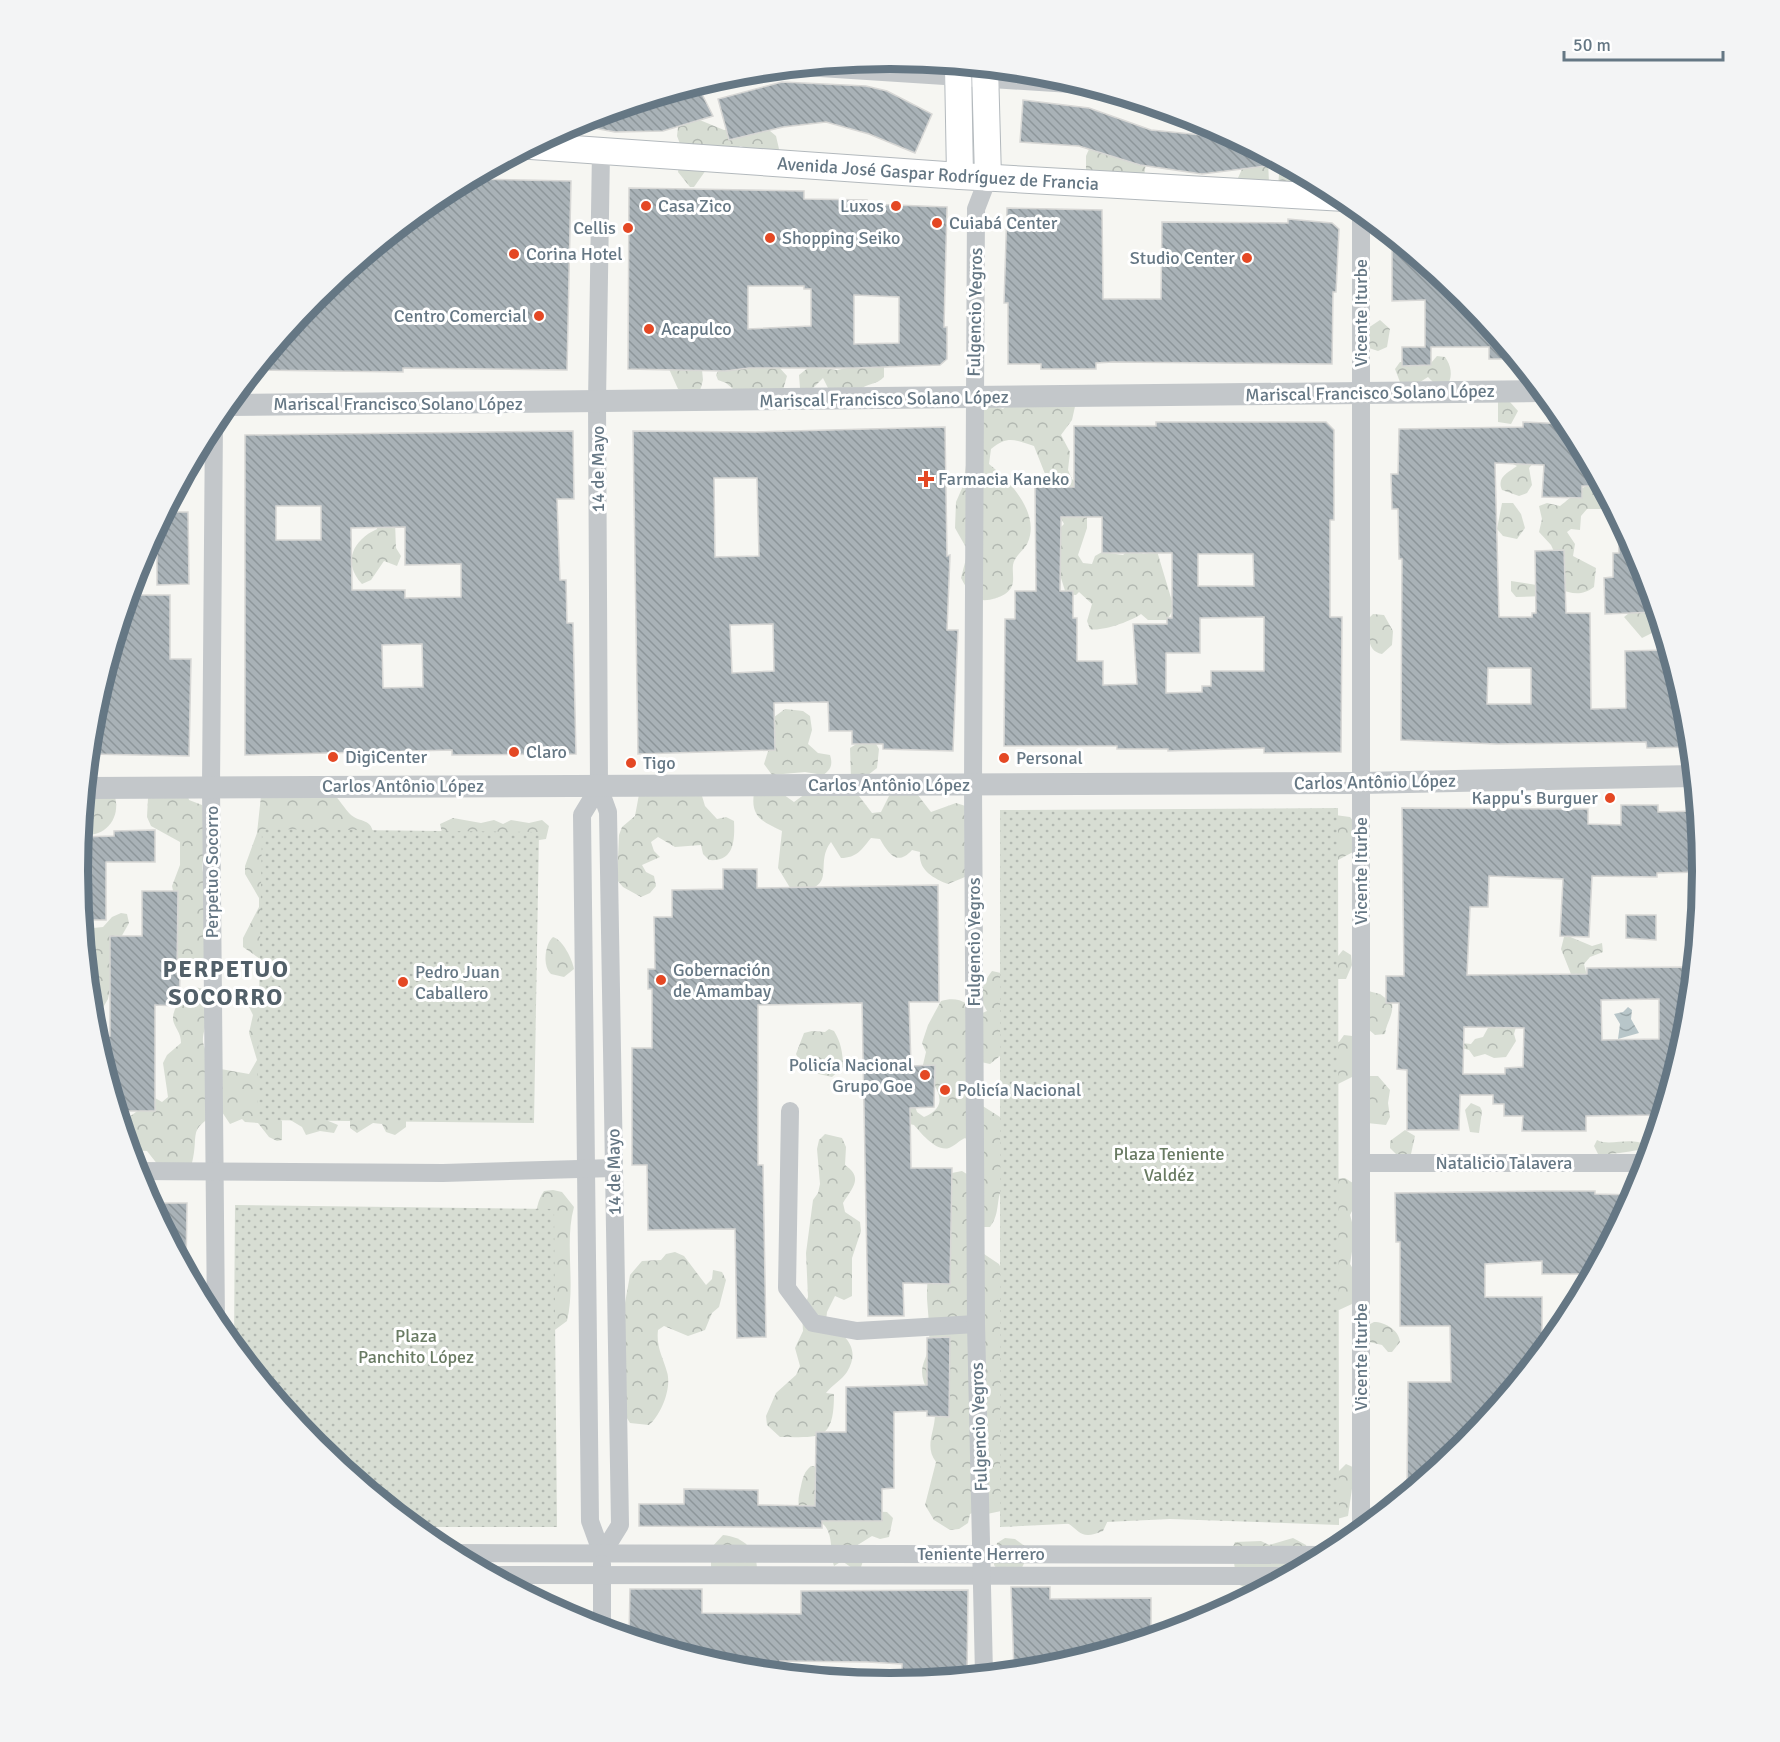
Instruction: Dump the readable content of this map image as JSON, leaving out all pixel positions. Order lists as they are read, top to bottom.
{
  "streets": {
    "main road": ["Avenida José Gaspar Rodríguez de Francia"],
    "street": [
      "Fulgencio Yegros",
      "Vicente Iturbe",
      "Mariscal Francisco Solano López",
      "14 de Mayo",
      "Carlos Antônio López",
      "Perpetuo Socorro",
      "Natalicio Talavera",
      "Teniente Herrero"
    ]
  },
  "crossings": [
    ["Avenida José Gaspar Rodríguez de Francia", "Fulgencio Yegros"],
    ["Avenida José Gaspar Rodríguez de Francia", "14 de Mayo"],
    ["Fulgencio Yegros", "Mariscal Francisco Solano López"],
    ["Fulgencio Yegros", "Carlos Antônio López"],
    ["Fulgencio Yegros", "Teniente Herrero"],
    ["Vicente Iturbe", "Mariscal Francisco Solano López"],
    ["Vicente Iturbe", "Carlos Antônio López"],
    ["Vicente Iturbe", "Natalicio Talavera"],
    ["Mariscal Francisco Solano López", "14 de Mayo"],
    ["14 de Mayo", "Carlos Antônio López"],
    ["14 de Mayo", "Teniente Herrero"],
    ["Carlos Antônio López", "Perpetuo Socorro"]
  ],
  "districts": ["PERPETUO SOCORRO"],
  "parks": ["Plaza Teniente Valdéz", "Plaza Panchito López"],
  "places": {
    "other": [
      "Casa Zico",
      "Luxos",
      "Cuiabá Center",
      "Cellis",
      "Shopping Seiko",
      "Corina Hotel",
      "Studio Center",
      "Centro Comercial",
      "Acapulco",
      "Claro",
      "DigiCenter",
      "Personal",
      "Tigo",
      "Kappu's Burguer",
      "Gobernación de Amambay",
      "Pedro Juan Caballero",
      "Policía Nacional Grupo Goe",
      "Policía Nacional"
    ],
    "health": ["Farmacia Kaneko"]
  },
  "scale_bar": "50 m"
}
